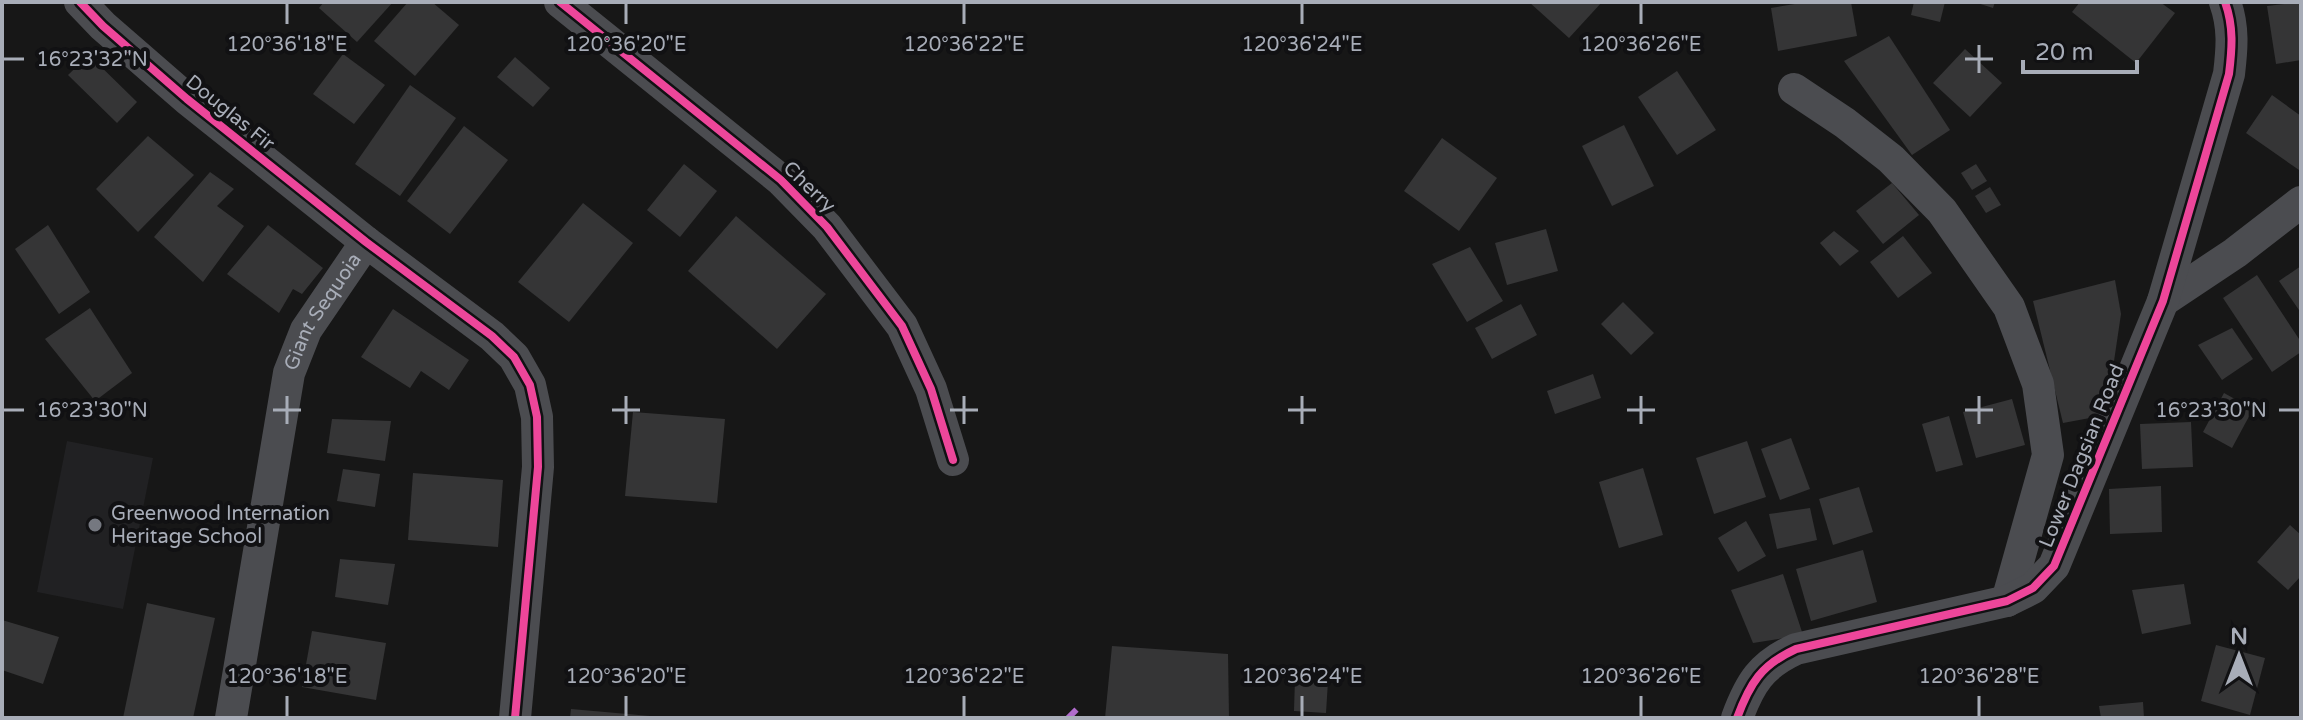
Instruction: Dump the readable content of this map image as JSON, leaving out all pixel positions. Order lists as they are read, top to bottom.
{
  "streets": {
    "street": [
      "Douglas Fir",
      "Cherry",
      "Giant Sequoia",
      "Lower Dagsian Road"
    ]
  },
  "crossings": [
    ["Douglas Fir", "Giant Sequoia"]
  ],
  "places": ["Greenwood Internation Heritage School"],
  "scale_bar": "20 m",
  "north": "top",
  "coordinates": [
    "120°36'18\"E",
    "120°36'20\"E",
    "120°36'22\"E",
    "120°36'24\"E",
    "120°36'26\"E",
    "16°23'32\"N",
    "16°23'30\"N",
    "120°36'28\"E"
  ]
}
